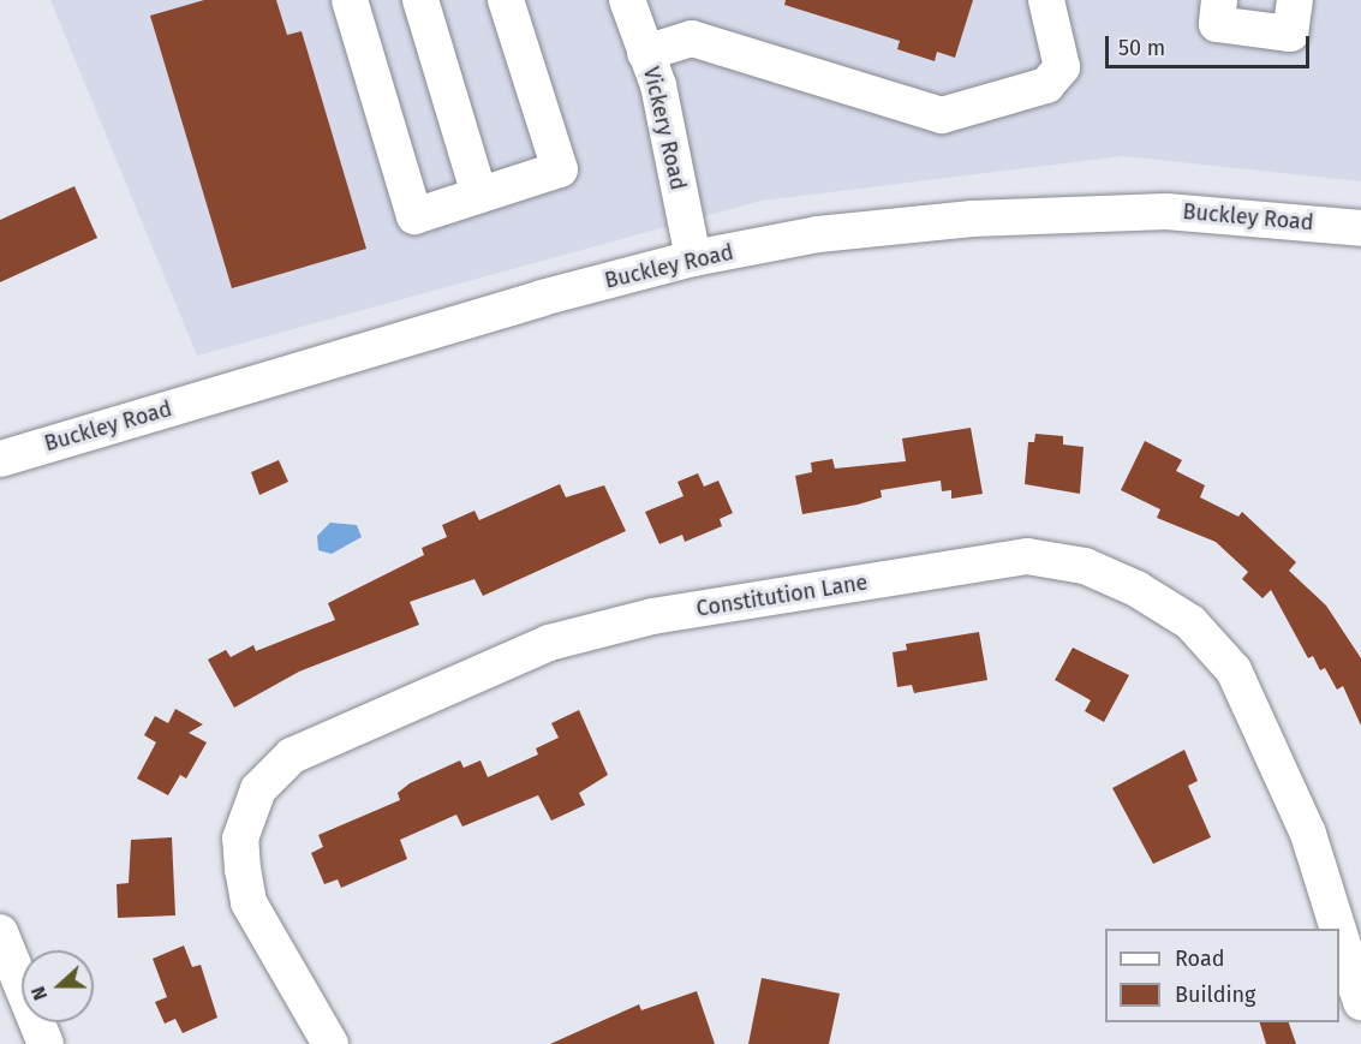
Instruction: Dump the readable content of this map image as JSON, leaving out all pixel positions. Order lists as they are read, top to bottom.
{
  "streets": {
    "street": ["Vickery Road", "Buckley Road", "Constitution Lane"]
  },
  "crossings": [
    ["Vickery Road", "Buckley Road"]
  ],
  "legend": ["Road", "Building"],
  "scale_bar": "50 m",
  "north": "left"
}
